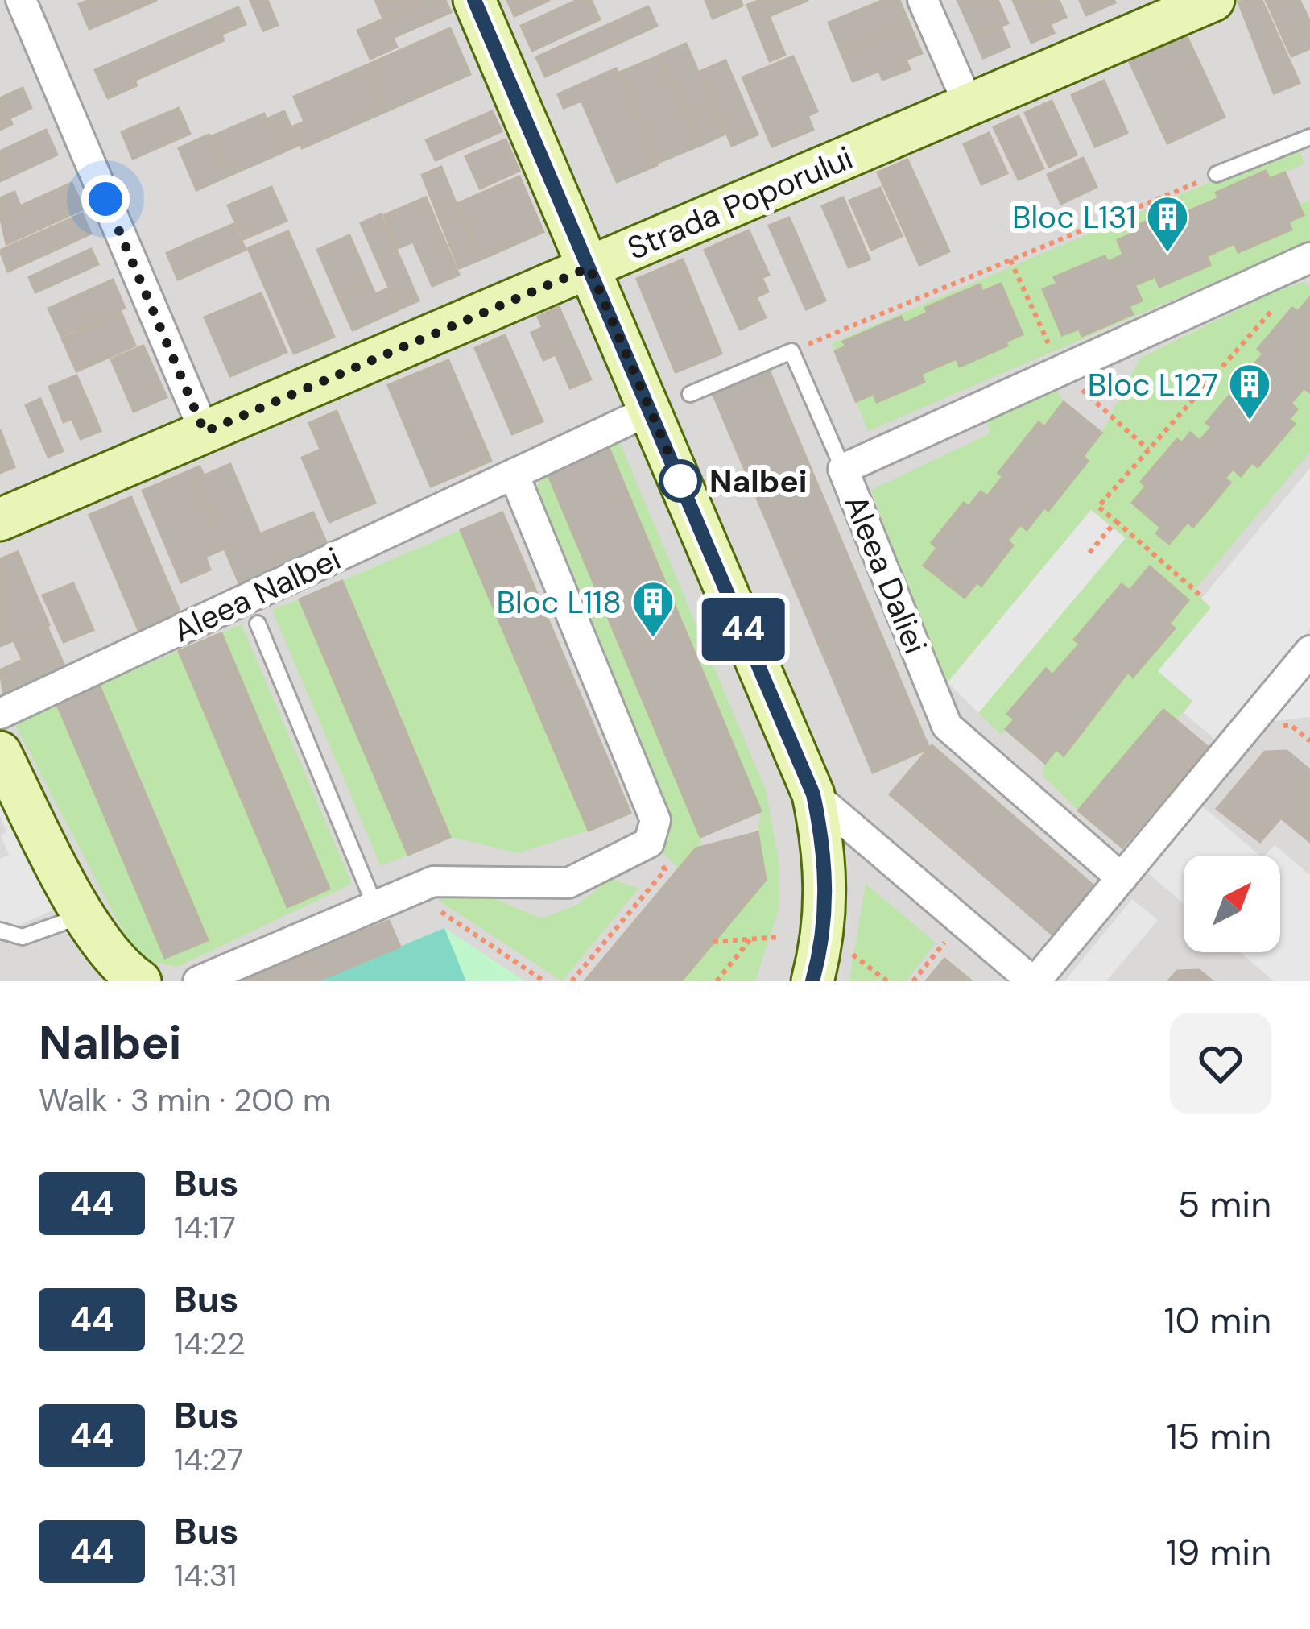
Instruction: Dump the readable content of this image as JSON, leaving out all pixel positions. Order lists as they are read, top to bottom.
{
  "streets": {
    "street": ["Strada Poporului", "Aleea Daliei", "Aleea Nalbei"]
  },
  "places": {
    "building": ["Bloc L131", "Bloc L127", "Bloc L118"],
    "other": ["Nalbei"]
  },
  "lines": ["bus line 44"],
  "north": "top right",
  "page": {
    "on_map": "44",
    "heading": ["Nalbei", "Walk · 3 min · 200 m"],
    "list": [
      {
        "mark": "44",
        "name": "Bus",
        "note": "14:17",
        "value": "5 min"
      },
      {
        "mark": "44",
        "name": "Bus",
        "note": "14:22",
        "value": "10 min"
      },
      {
        "mark": "44",
        "name": "Bus",
        "note": "14:27",
        "value": "15 min"
      },
      {
        "mark": "44",
        "name": "Bus",
        "note": "14:31",
        "value": "19 min"
      }
    ]
  }
}
